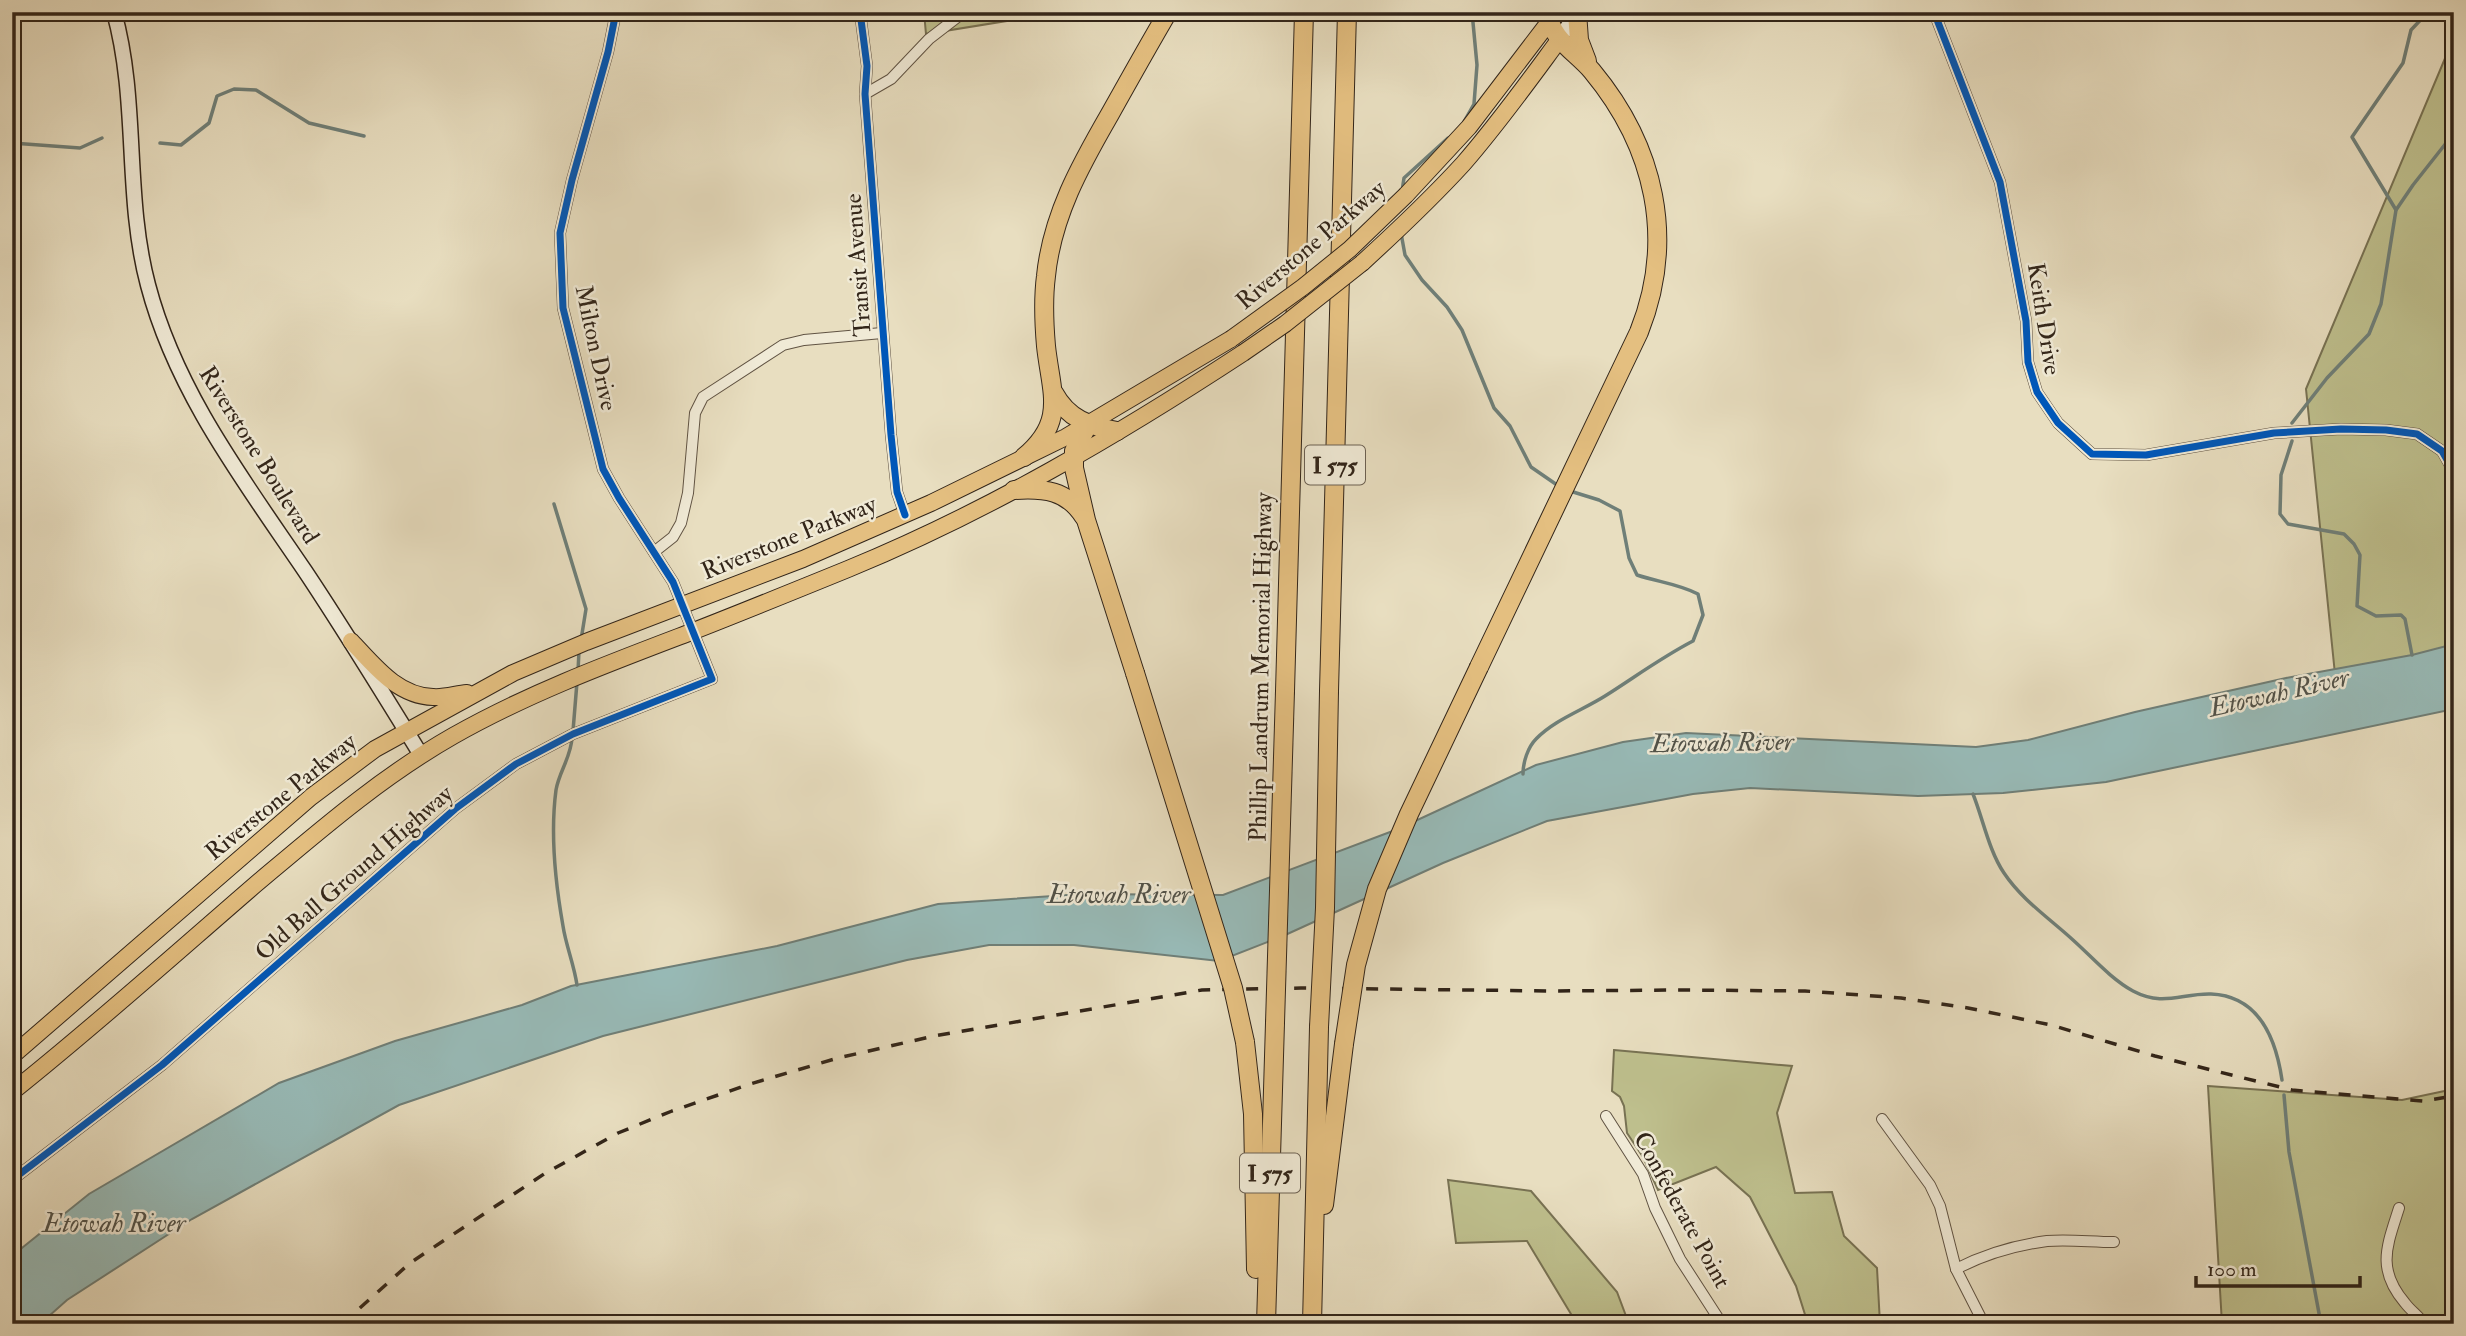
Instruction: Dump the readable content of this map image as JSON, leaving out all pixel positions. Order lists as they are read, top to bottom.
{
  "streets": {
    "highway": ["I 575", "Phillip Landrum Memorial Highway"],
    "main road": ["Riverstone Parkway", "Riverstone Boulevard"],
    "street": [
      "Transit Avenue",
      "Keith Drive",
      "Milton Drive",
      "Old Ball Ground Highway",
      "Confederate Point"
    ]
  },
  "crossings": [
    ["Riverstone Parkway", "Transit Avenue"],
    ["Riverstone Parkway", "Milton Drive"],
    ["Riverstone Parkway", "Riverstone Boulevard"],
    ["Riverstone Parkway", "Old Ball Ground Highway"],
    ["Milton Drive", "Old Ball Ground Highway"]
  ],
  "water": ["Etowah River"],
  "scale_bar": "100 m"
}
